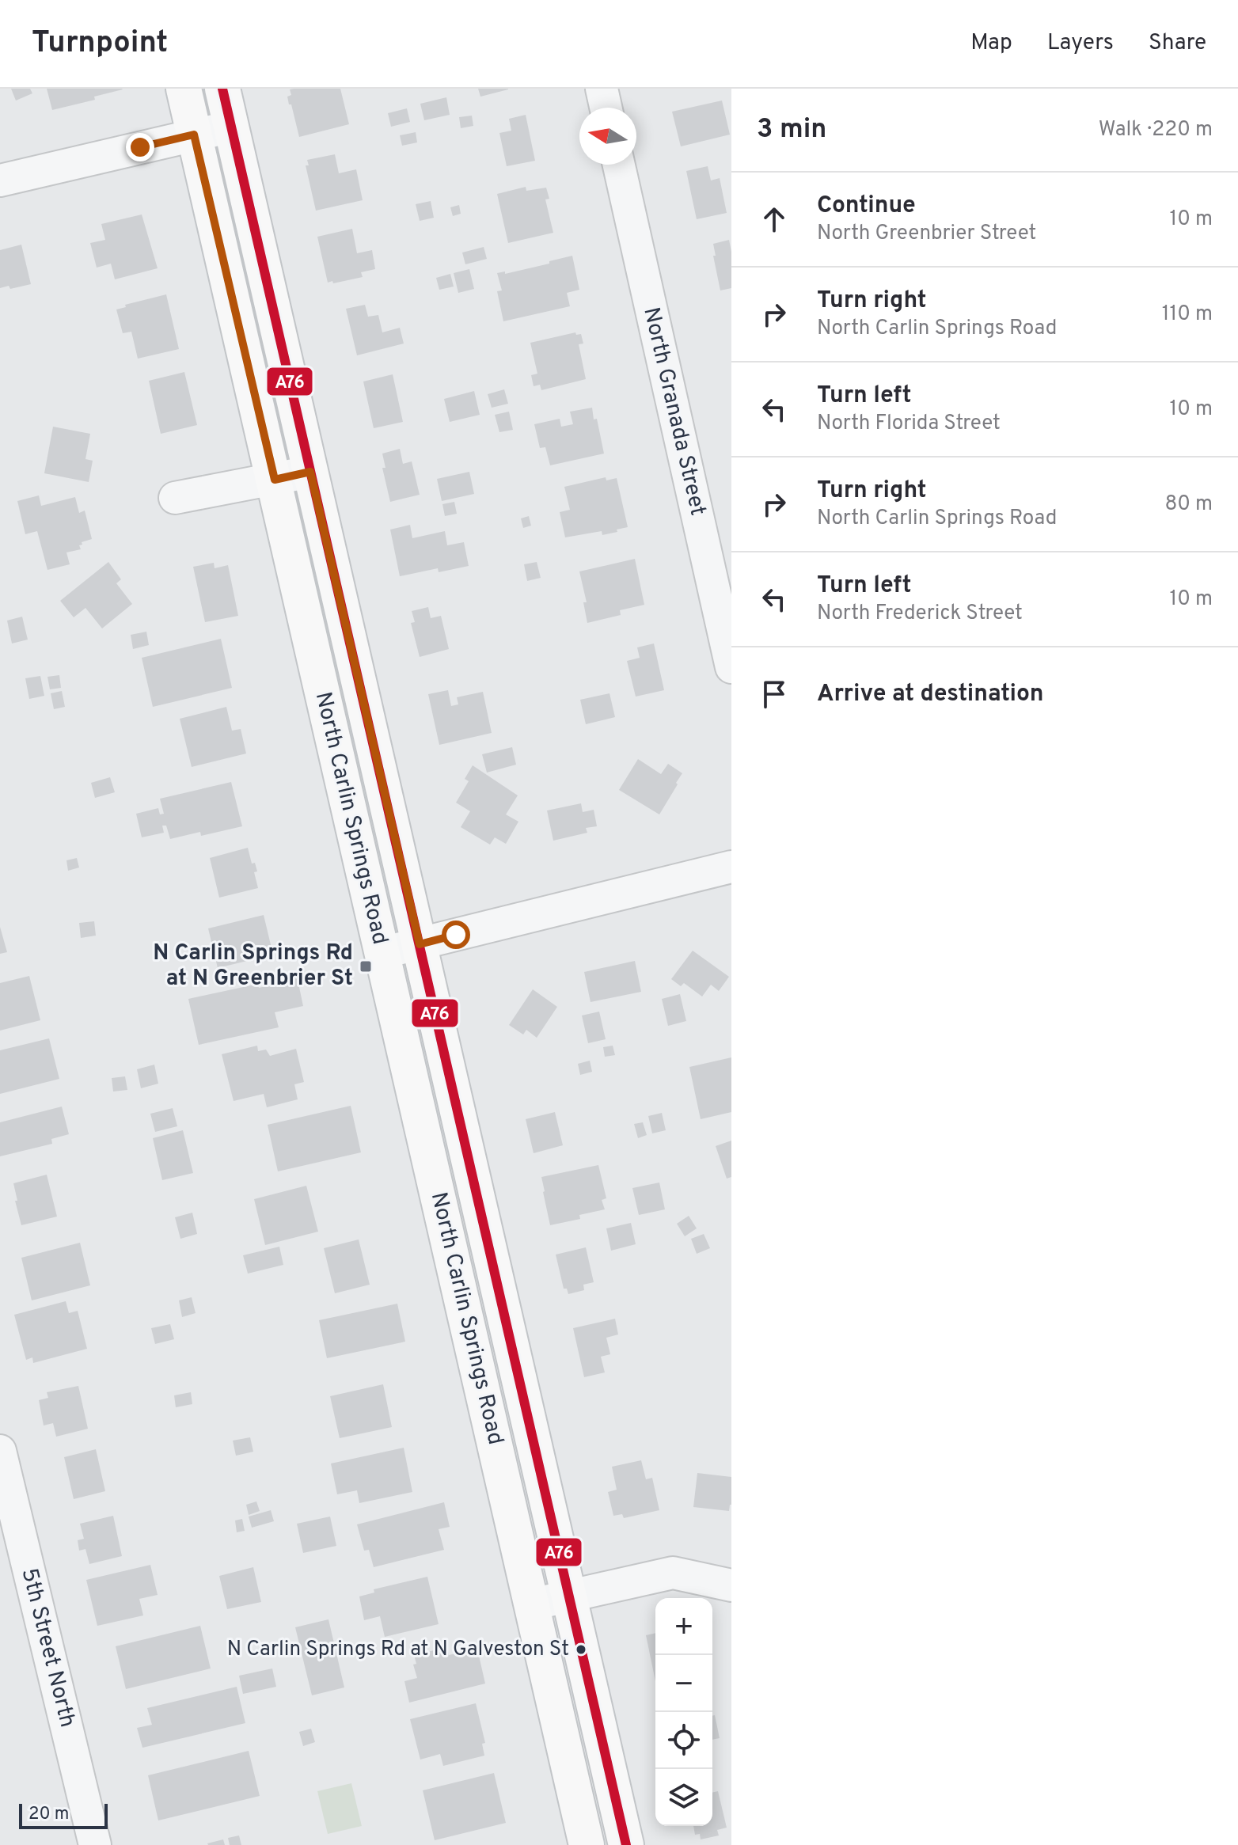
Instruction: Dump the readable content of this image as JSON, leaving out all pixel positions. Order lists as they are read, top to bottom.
{
  "streets": {
    "main road": ["North Carlin Springs Road"],
    "street": ["North Granada Street", "5th Street North"]
  },
  "places": {
    "transit": ["N Carlin Springs Rd at N Greenbrier St"],
    "other": ["N Carlin Springs Rd at N Galveston St"]
  },
  "lines": ["transit line A76"],
  "scale_bar": "20 m",
  "north": "left",
  "page": {
    "header": "Turnpoint",
    "nav": ["Map", "Layers", "Share"],
    "heading": ["3 min", "Walk · 220 m"],
    "list": [
      ["Continue", "North Greenbrier Street", "10 m"],
      ["Turn right", "North Carlin Springs Road", "110 m"],
      ["Turn left", "North Florida Street", "10 m"],
      ["Turn right", "North Carlin Springs Road", "80 m"],
      ["Turn left", "North Frederick Street", "10 m"],
      "Arrive at destination"
    ],
    "map_buttons": ["+", "−"],
    "scale": "20 m"
  }
}
